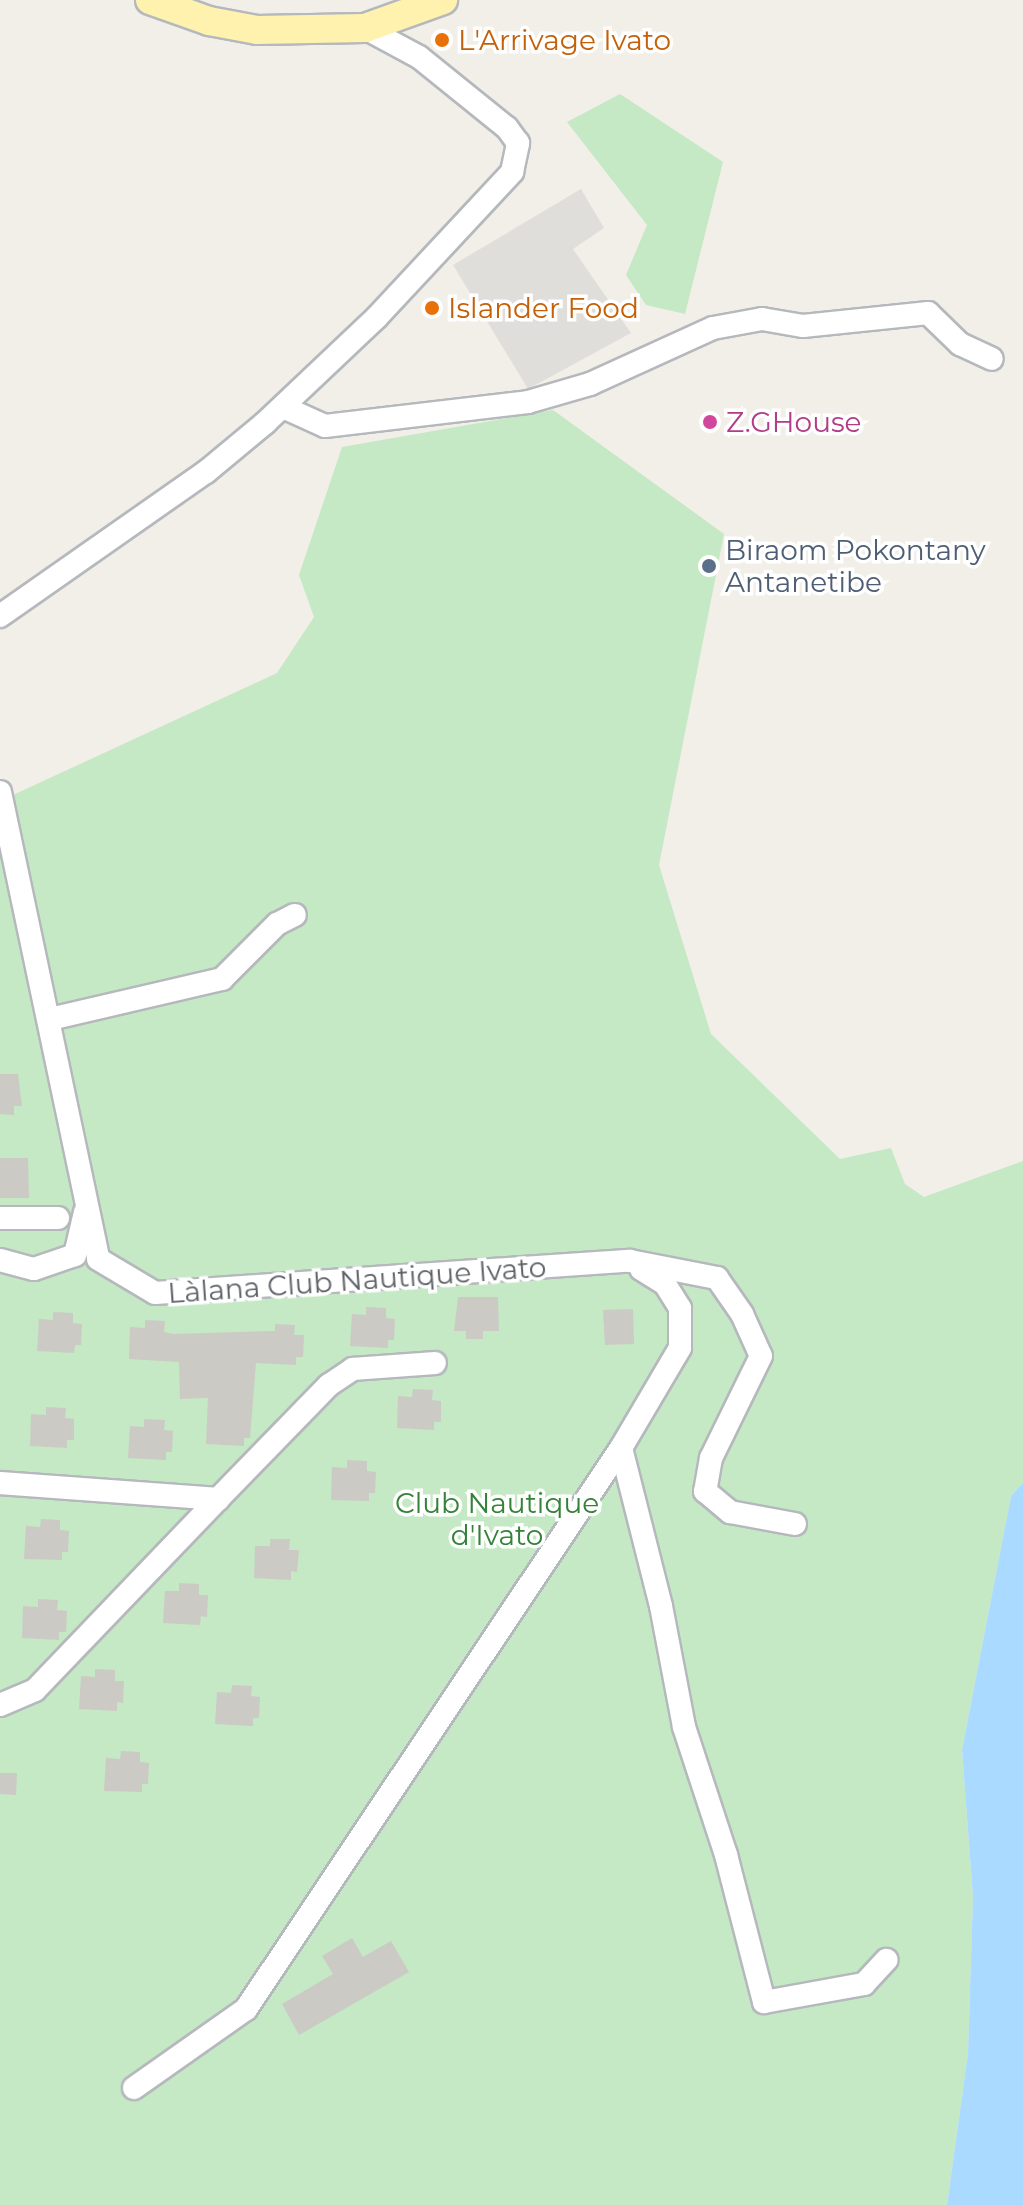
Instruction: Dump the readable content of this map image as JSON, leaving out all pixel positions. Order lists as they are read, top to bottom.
{
  "streets": {
    "street": ["Làlana Club Nautique Ivato"]
  },
  "parks": ["Club Nautique d'Ivato"],
  "places": [
    "L'Arrivage Ivato",
    "Islander Food",
    "Z.GHouse",
    "Biraom Pokontany Antanetibe"
  ]
}
